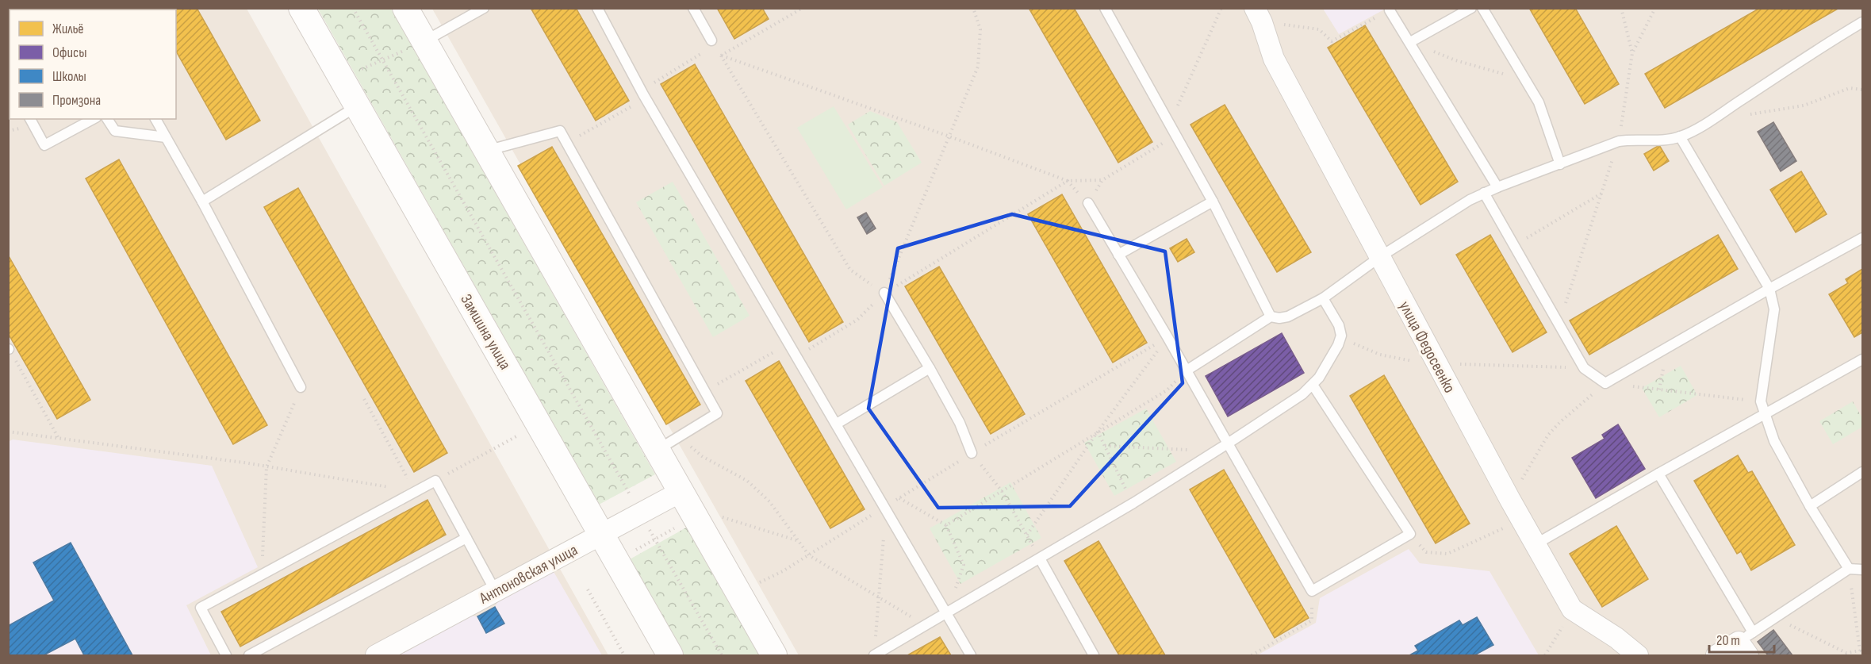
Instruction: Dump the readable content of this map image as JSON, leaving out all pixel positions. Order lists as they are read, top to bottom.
{
  "streets": {
    "street": ["Замшина улица", "улица Федосеенко", "Антоновская улица"]
  },
  "crossings": [
    ["Замшина улица", "Антоновская улица"]
  ],
  "legend": [
    "Жильё",
    "Офисы",
    "Школы",
    "Промзона"
  ],
  "scale_bar": "20 m"
}
